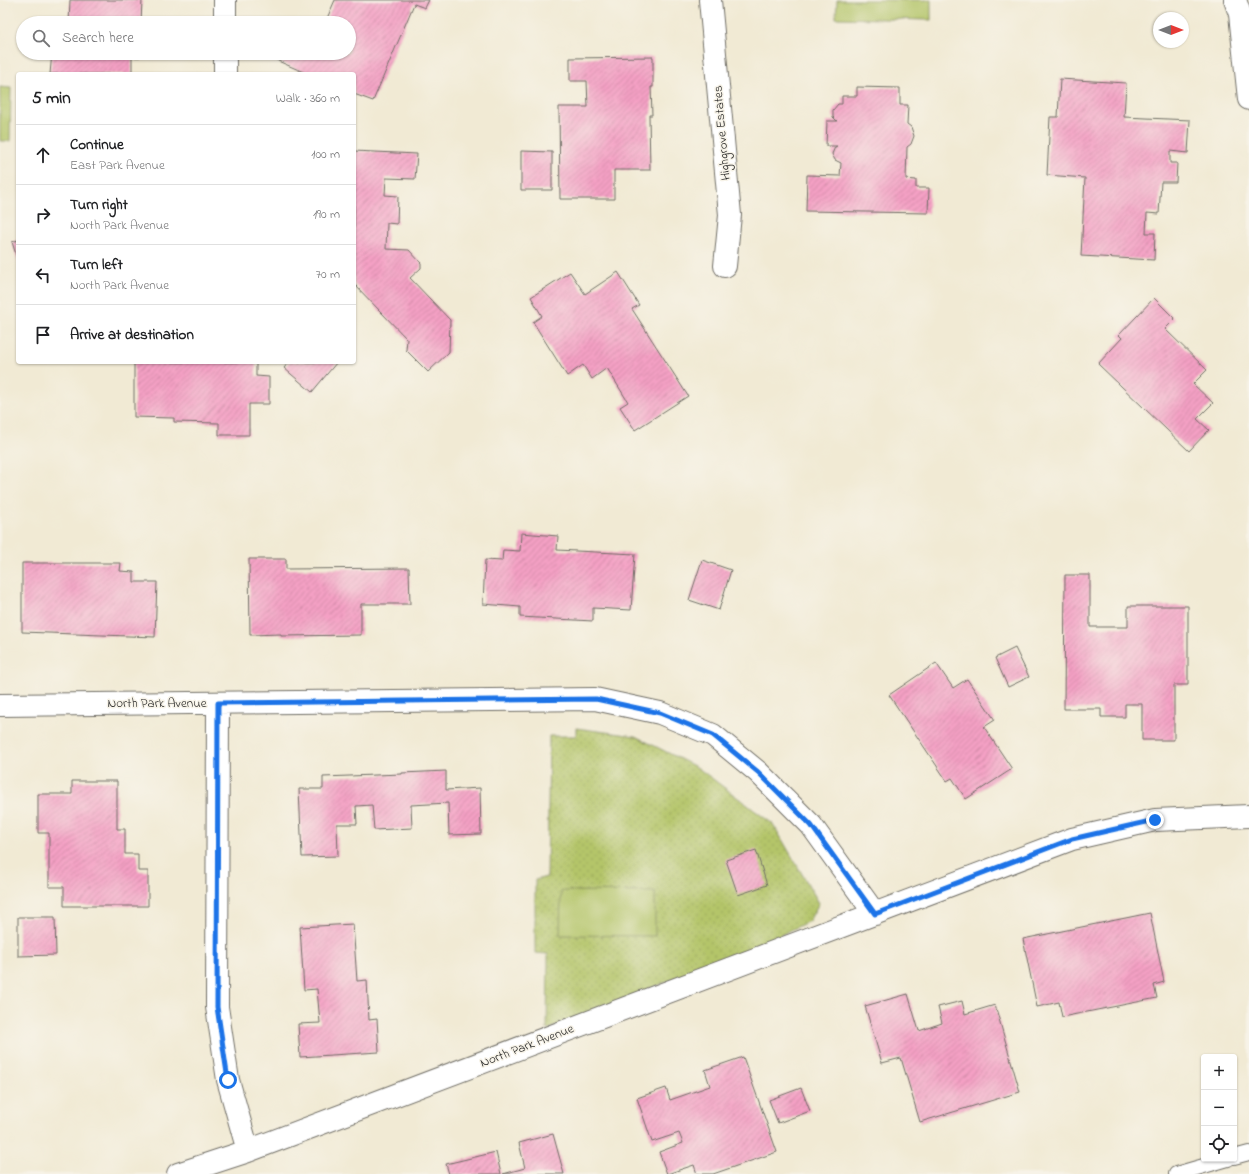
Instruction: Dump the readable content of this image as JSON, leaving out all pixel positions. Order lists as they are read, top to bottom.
{
  "streets": {
    "street": ["Highgrove Estates", "North Park Avenue"]
  },
  "north": "right",
  "page": {
    "search": "Search here",
    "heading": ["5 min", "Walk · 360 m"],
    "list": [
      ["Continue", "East Park Avenue", "100 m"],
      ["Turn right", "North Park Avenue", "190 m"],
      ["Turn left", "North Park Avenue", "70 m"],
      "Arrive at destination"
    ],
    "map_buttons": ["+", "−"]
  }
}
